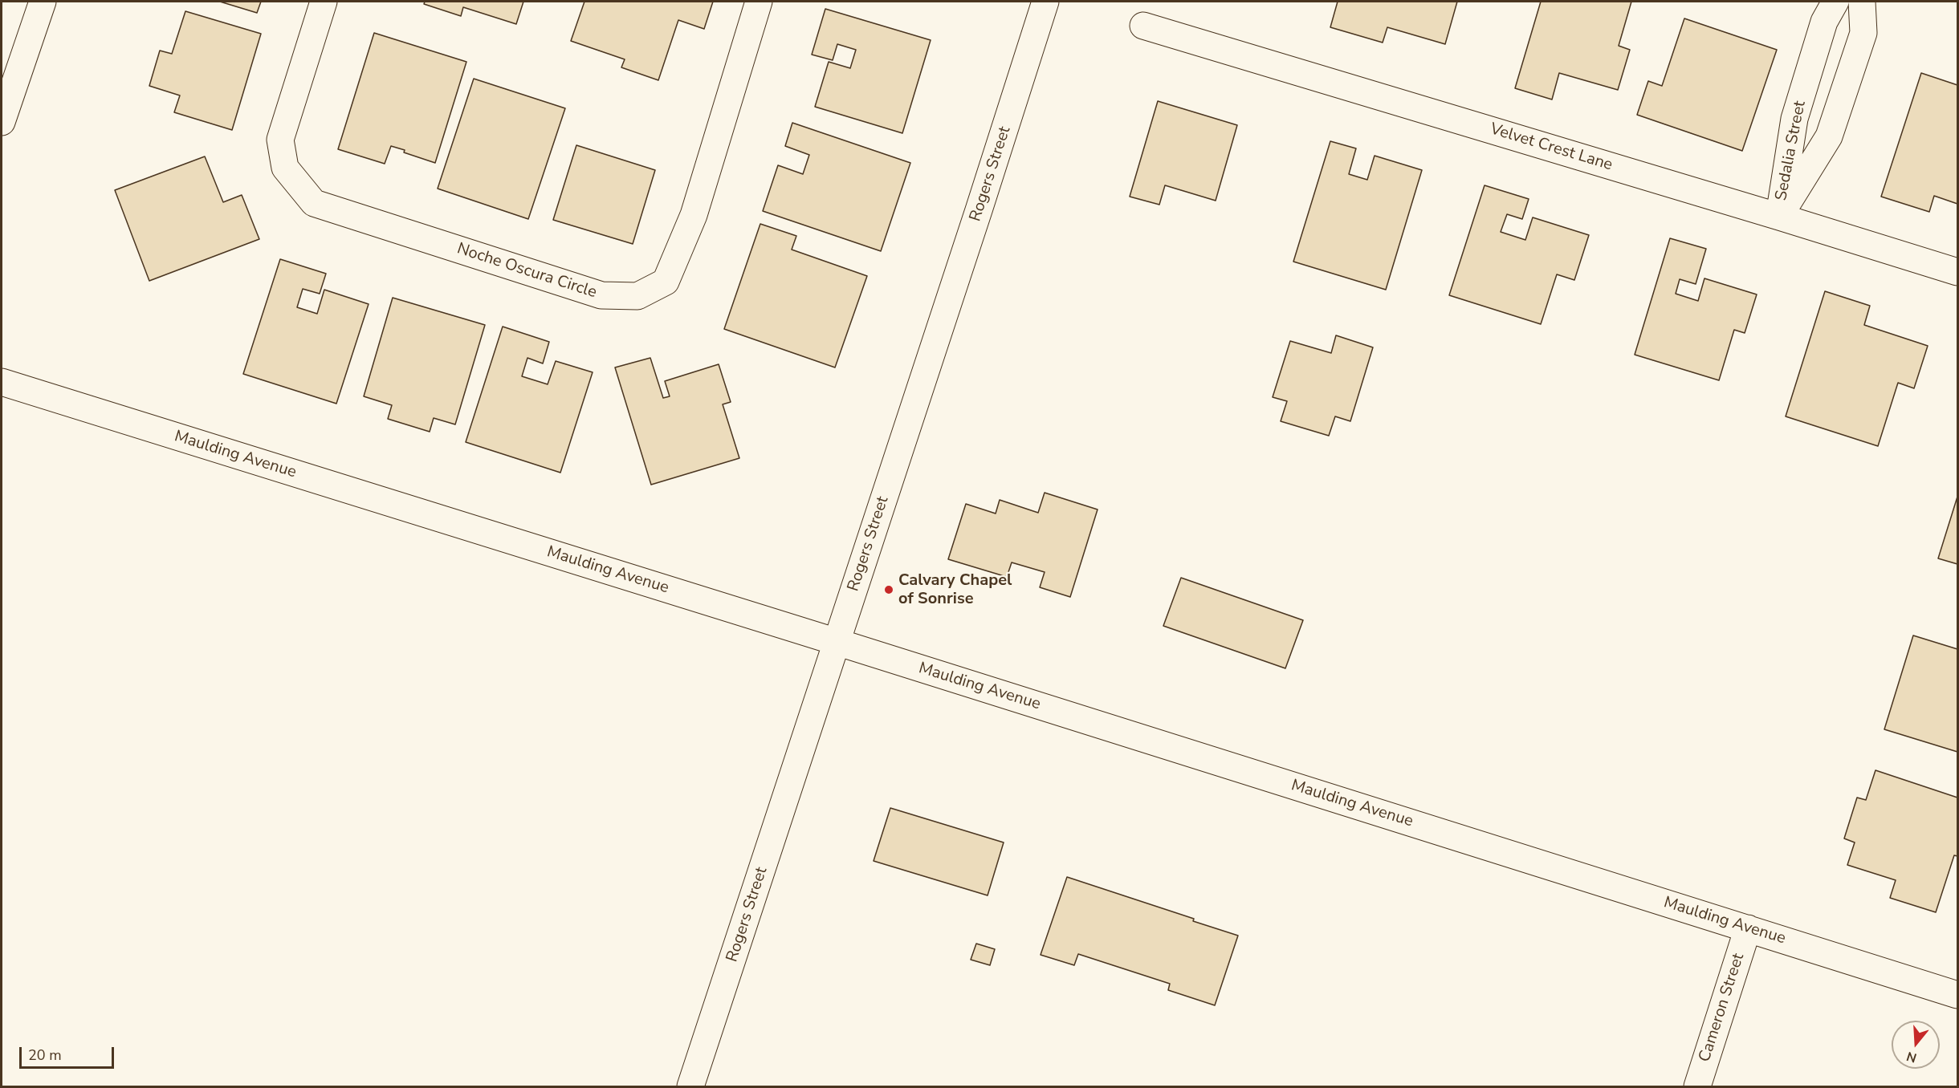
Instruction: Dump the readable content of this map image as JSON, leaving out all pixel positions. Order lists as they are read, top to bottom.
{
  "streets": {
    "street": [
      "Velvet Crest Lane",
      "Sedalia Street",
      "Rogers Street",
      "Noche Oscura Circle",
      "Maulding Avenue",
      "Cameron Street"
    ]
  },
  "crossings": [
    ["Velvet Crest Lane", "Sedalia Street"],
    ["Rogers Street", "Maulding Avenue"],
    ["Maulding Avenue", "Cameron Street"]
  ],
  "places": ["Calvary Chapel of Sonrise"],
  "scale_bar": "20 m",
  "north": "bottom"
}
